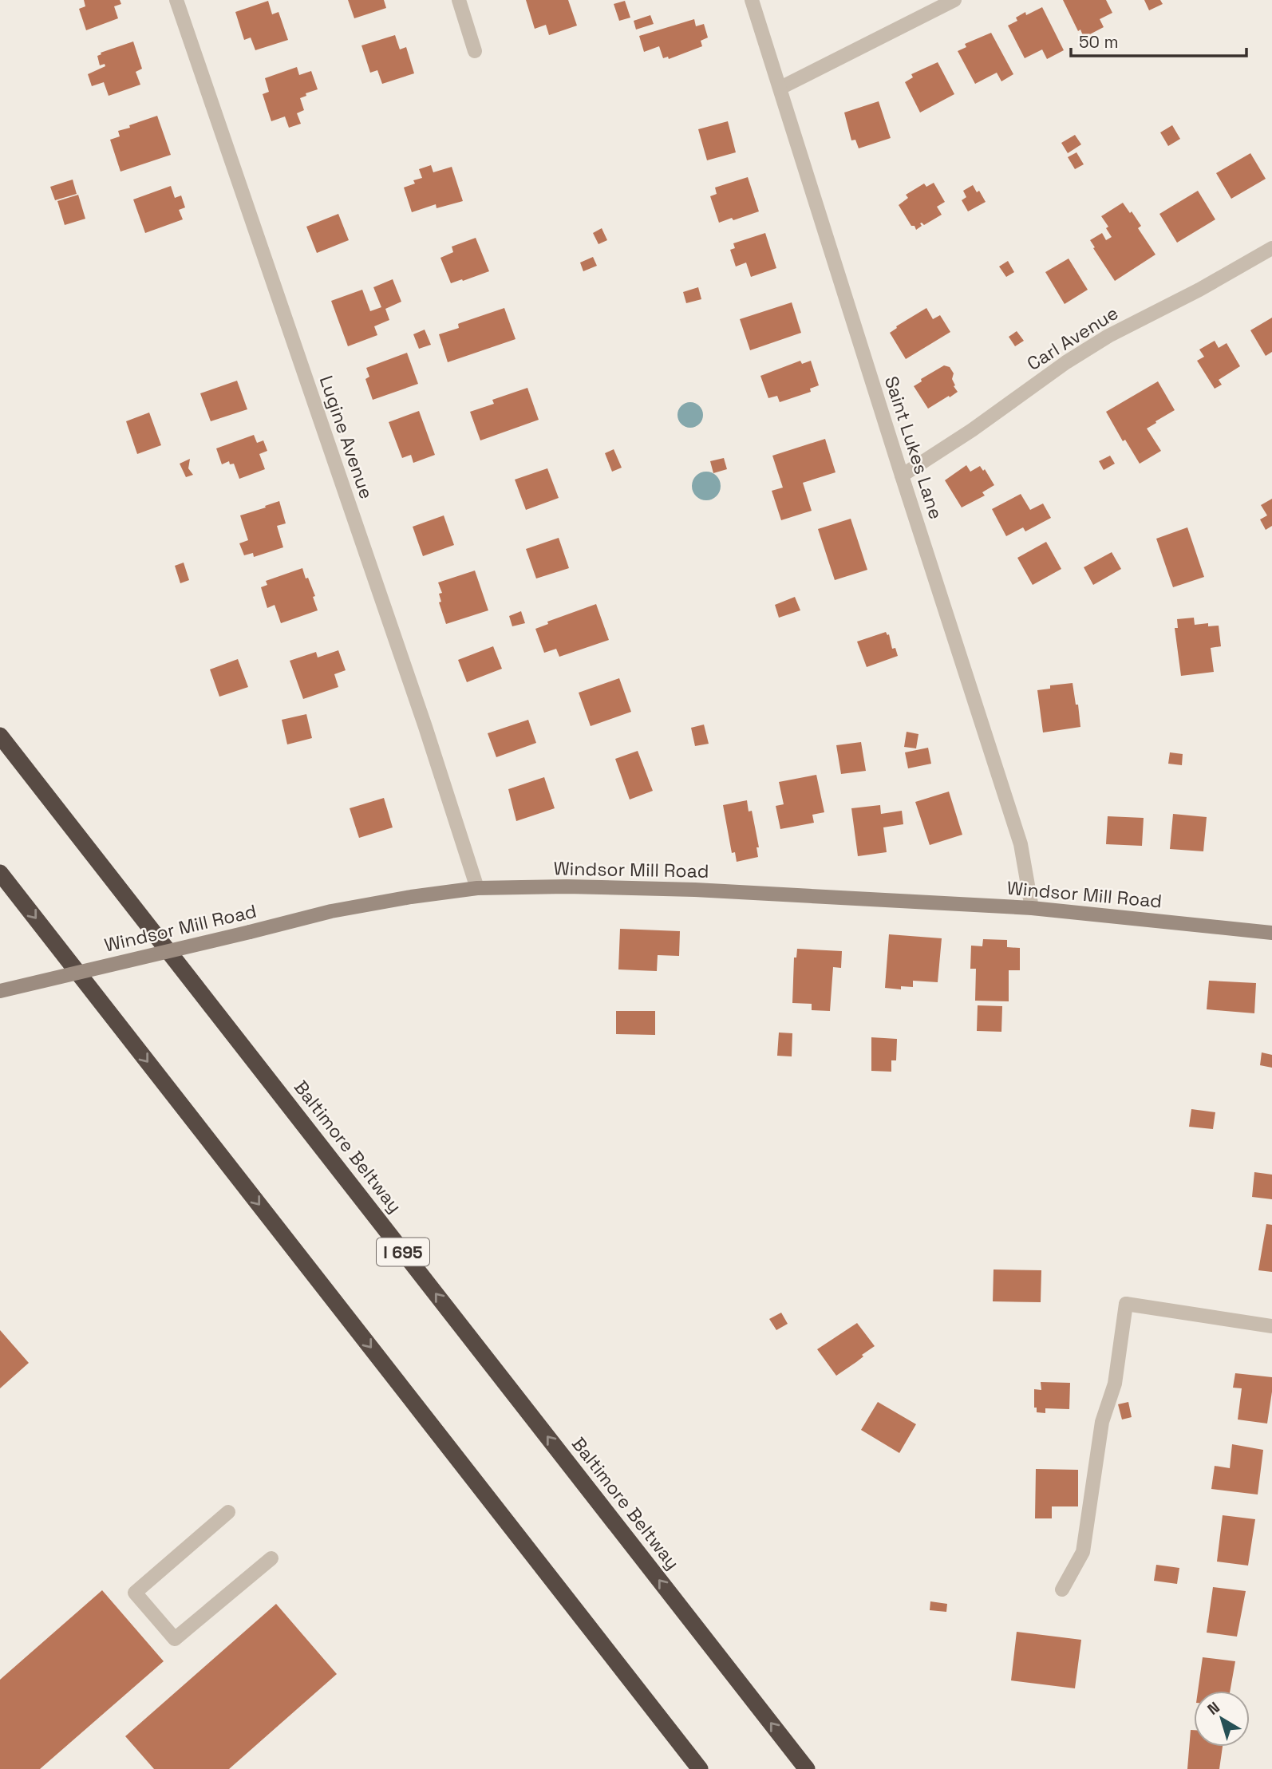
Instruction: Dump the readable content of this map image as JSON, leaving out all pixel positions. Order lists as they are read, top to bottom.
{
  "streets": {
    "highway": ["Baltimore Beltway", "I 695"],
    "main road": ["Windsor Mill Road"],
    "street": ["Carl Avenue", "Lugine Avenue", "Saint Lukes Lane"]
  },
  "crossings": [
    ["Carl Avenue", "Saint Lukes Lane"],
    ["Lugine Avenue", "Windsor Mill Road"],
    ["Saint Lukes Lane", "Windsor Mill Road"]
  ],
  "scale_bar": "50 m",
  "north": "top left"
}
